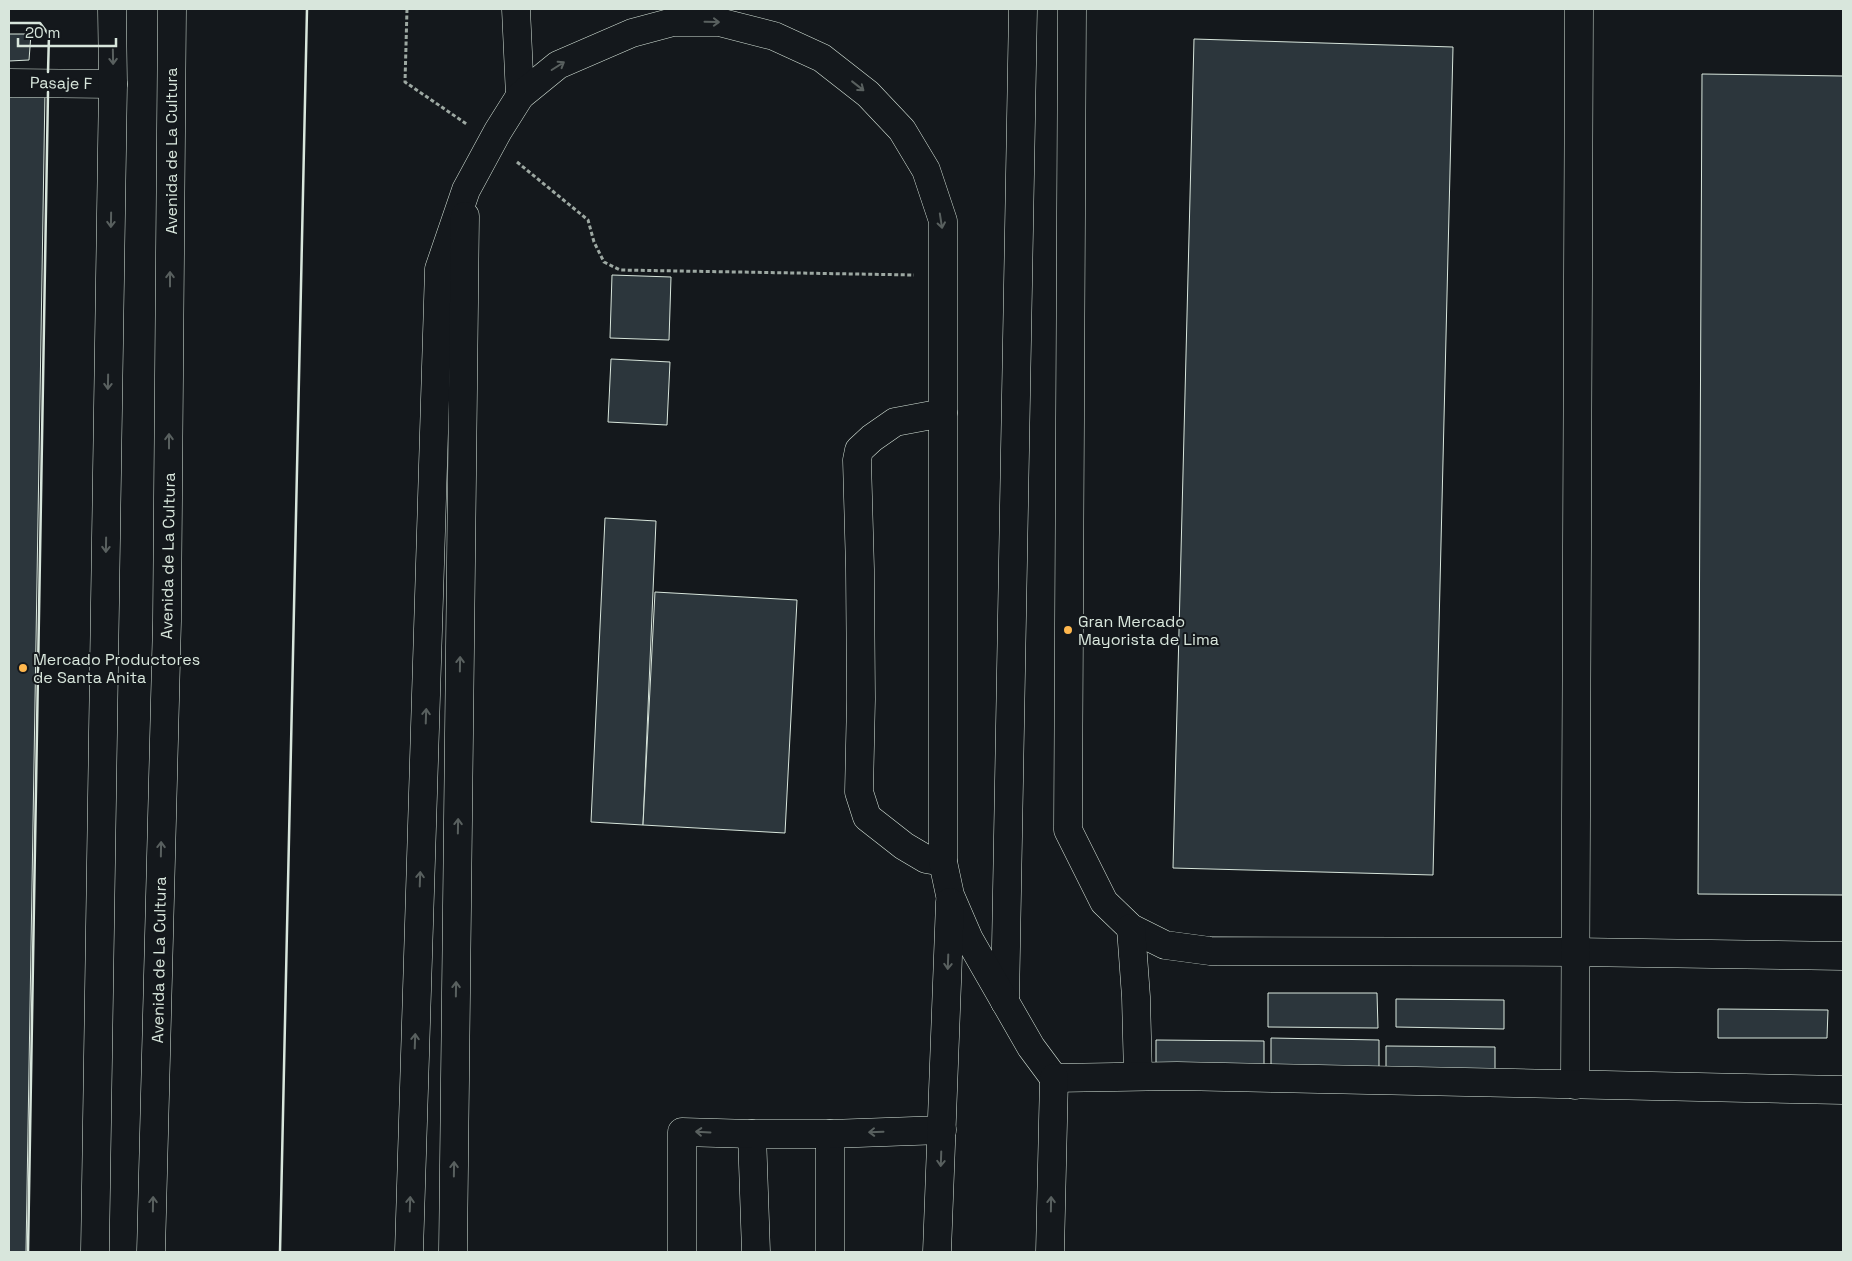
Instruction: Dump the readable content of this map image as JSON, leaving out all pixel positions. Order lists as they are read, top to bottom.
{
  "streets": {
    "main road": ["Pasaje F", "Avenida de La Cultura"]
  },
  "places": ["Gran Mercado Mayorista de Lima", "Mercado Productores de Santa Anita"],
  "scale_bar": "20 m"
}
